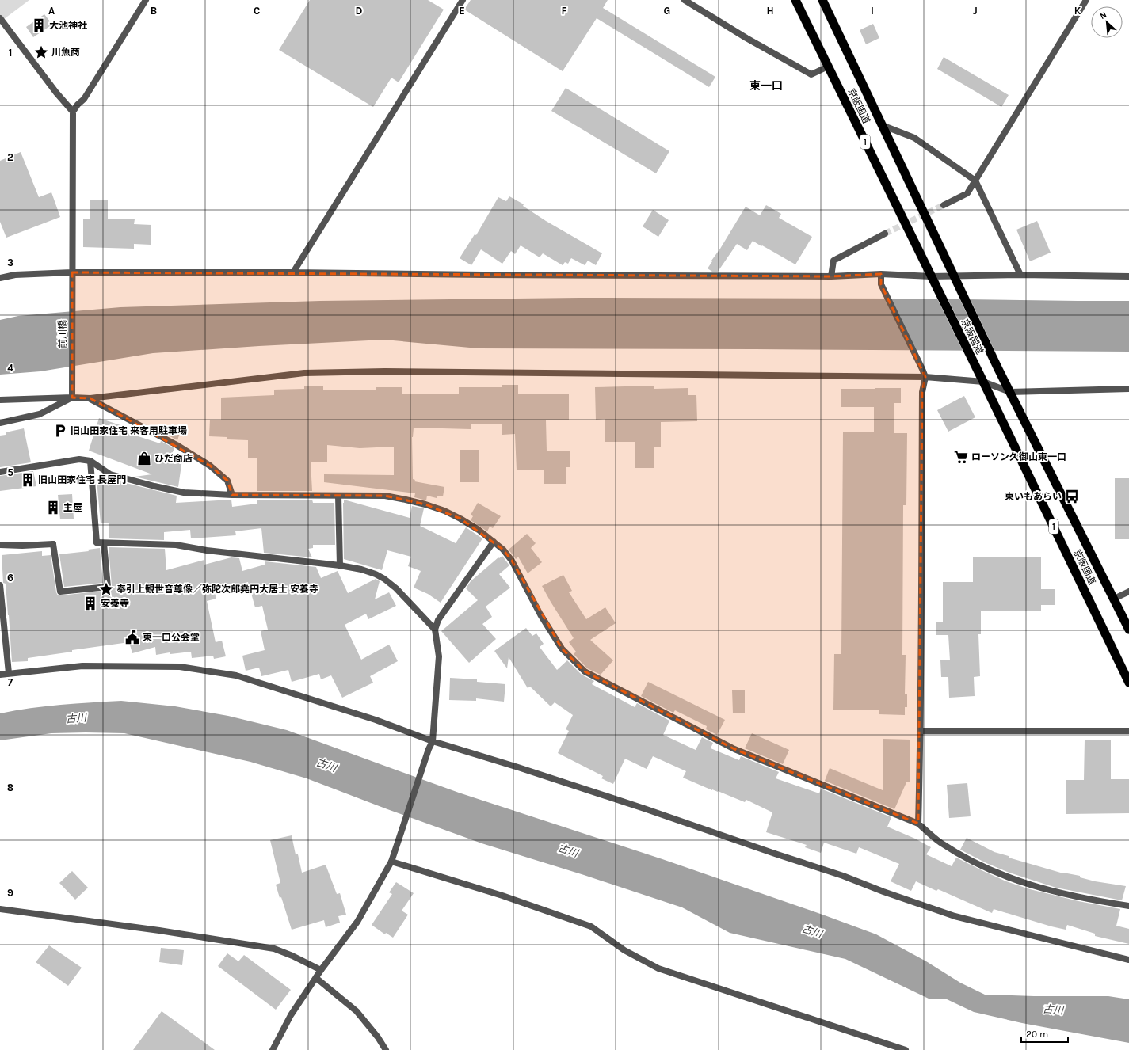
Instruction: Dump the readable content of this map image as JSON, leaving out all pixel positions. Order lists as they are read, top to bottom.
{
  "streets": {
    "highway": ["京阪国道", "1"],
    "street": ["前川橋"]
  },
  "districts": ["東一口"],
  "water": ["古川"],
  "places": {
    "building": [
      "大池神社",
      "旧山田家住宅 長屋門",
      "主屋",
      "安養寺"
    ],
    "place": ["川魚商", "奉引上観世音尊像／弥陀次郎堯円大居士 安養寺"],
    "parking": ["旧山田家住宅 来客用駐車場"],
    "supermarket": ["ローソン久御山東一口"],
    "shop": ["ひだ商店"],
    "bus stop": ["東いもあらい"],
    "public building": ["東一口公会堂"]
  },
  "scale_bar": "20 m",
  "north": "top left",
  "grid": {
    "columns": [
      "A",
      "B",
      "C",
      "D",
      "E",
      "F",
      "G",
      "H",
      "I",
      "J",
      "K"
    ],
    "rows": [
      "1",
      "2",
      "3",
      "4",
      "5",
      "6",
      "7",
      "8",
      "9"
    ]
  }
}
